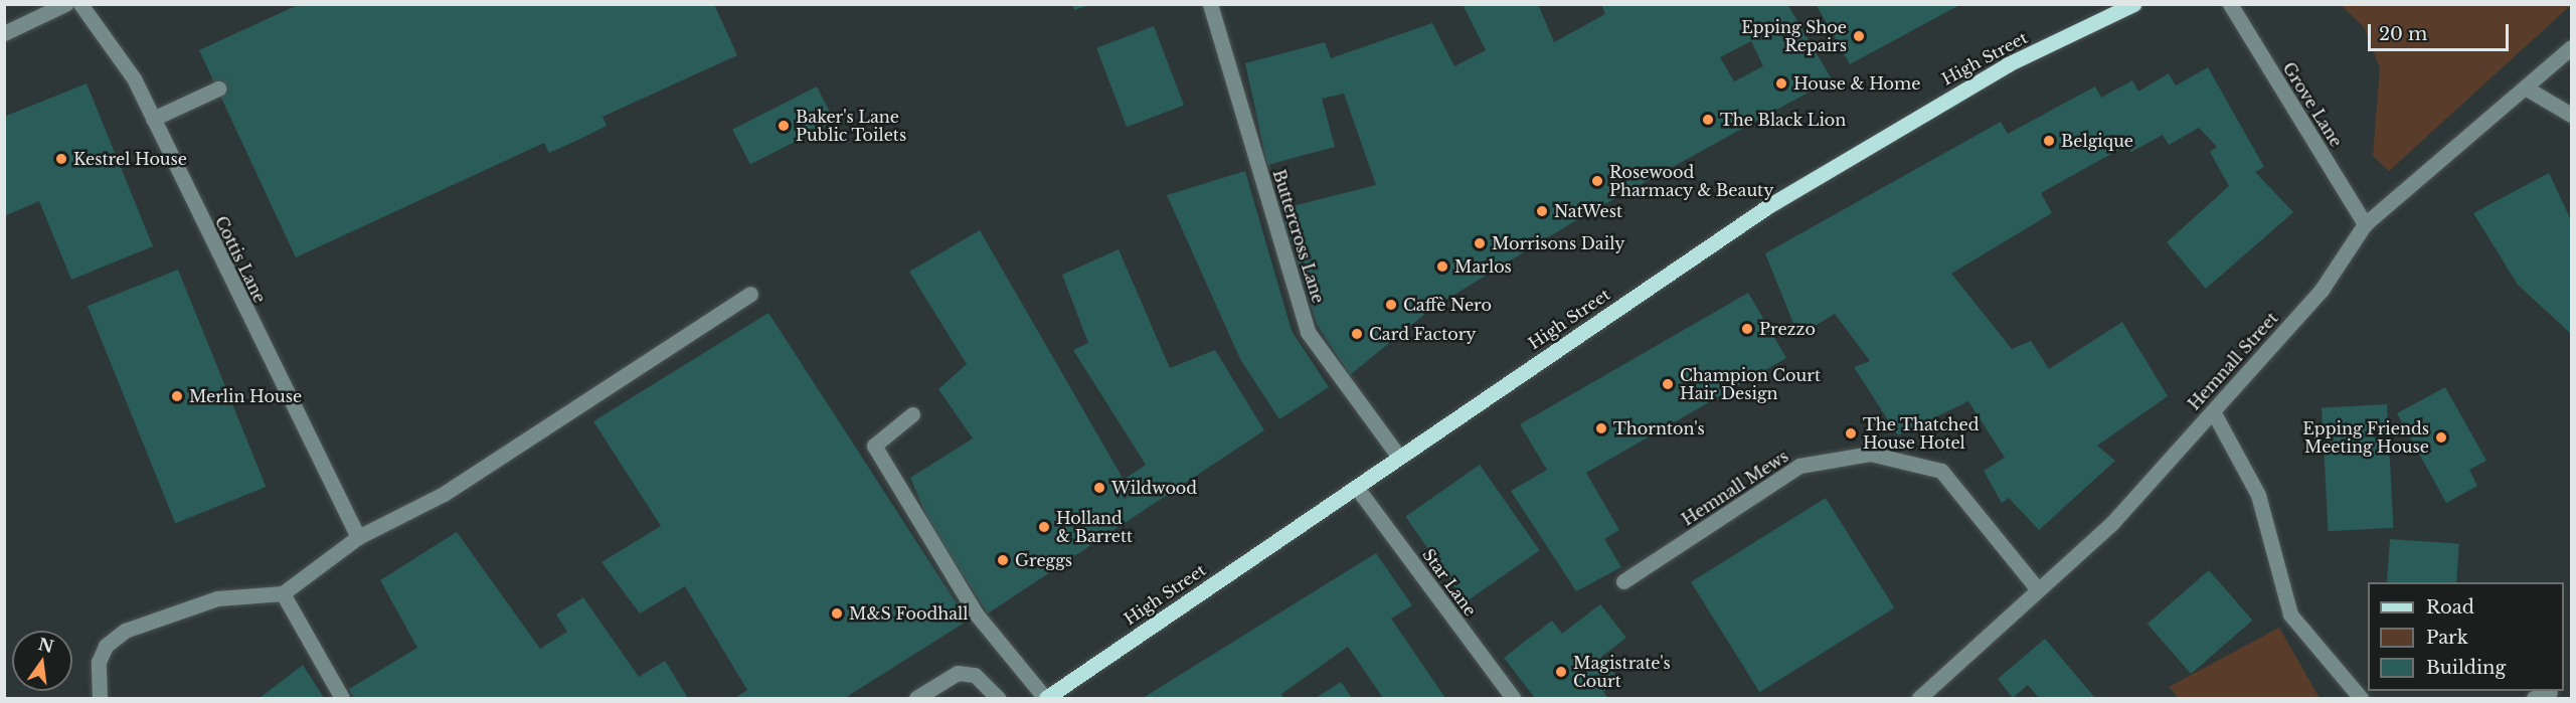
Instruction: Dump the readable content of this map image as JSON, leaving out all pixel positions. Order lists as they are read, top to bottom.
{
  "streets": {
    "main road": ["High Street"],
    "street": [
      "Grove Lane",
      "Buttercross Lane",
      "Cottis Lane",
      "Hemnall Street",
      "Hemnall Mews",
      "Star Lane"
    ]
  },
  "crossings": [
    ["High Street", "Buttercross Lane"],
    ["High Street", "Star Lane"],
    ["Grove Lane", "Hemnall Street"],
    ["Hemnall Street", "Hemnall Mews"]
  ],
  "places": [
    "Epping Shoe Repairs",
    "House & Home",
    "The Black Lion",
    "Baker's Lane Public Toilets",
    "Belgique",
    "Kestrel House",
    "Rosewood Pharmacy & Beauty",
    "NatWest",
    "Morrisons Daily",
    "Marlos",
    "Caffè Nero",
    "Prezzo",
    "Card Factory",
    "Champion Court Hair Design",
    "Merlin House",
    "Thornton's",
    "The Thatched House Hotel",
    "Epping Friends Meeting House",
    "Wildwood",
    "Holland & Barrett",
    "Greggs",
    "M&S Foodhall",
    "Magistrate's Court"
  ],
  "legend": ["Road", "Park", "Building"],
  "scale_bar": "20 m",
  "north": "top"
}
